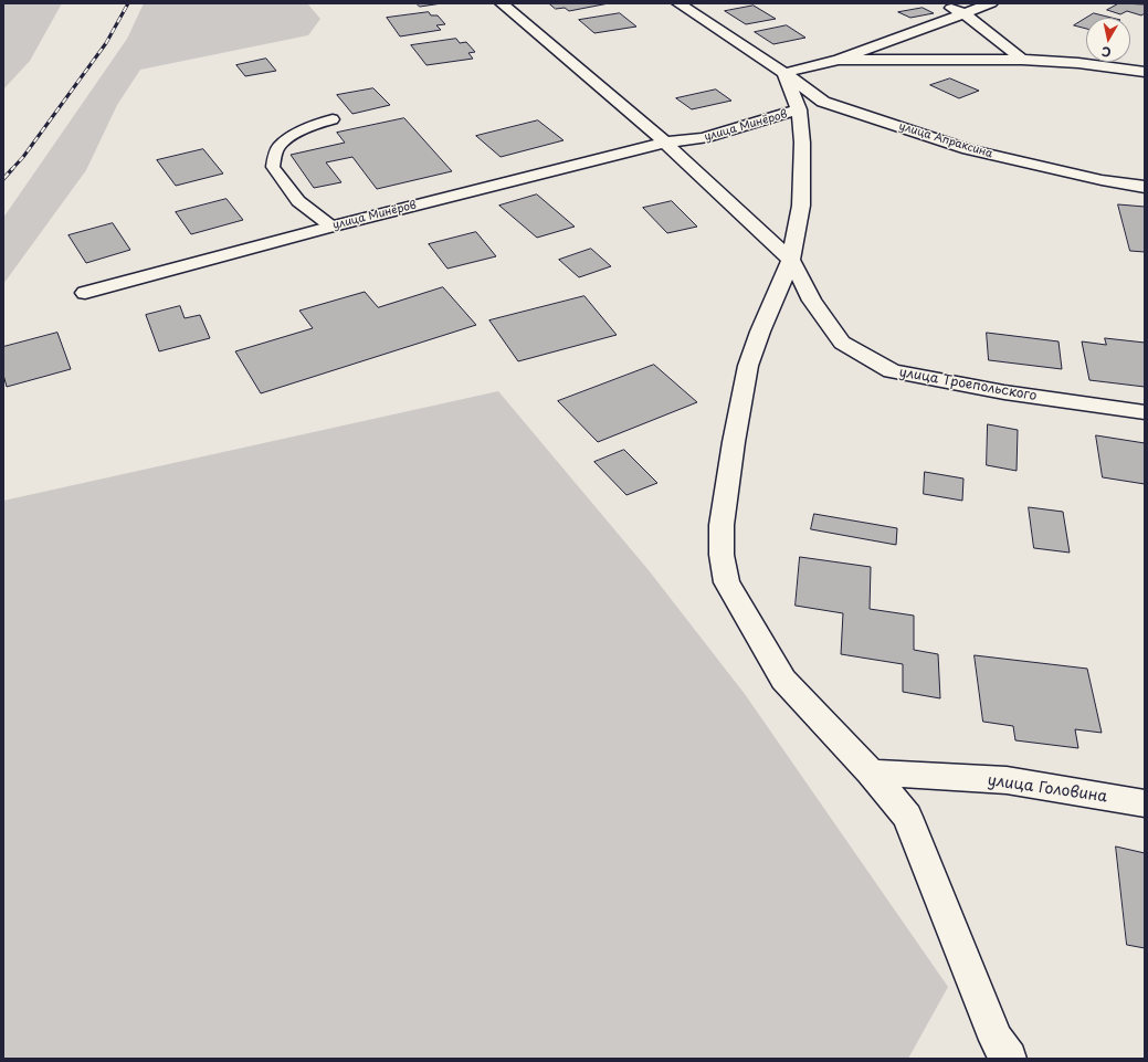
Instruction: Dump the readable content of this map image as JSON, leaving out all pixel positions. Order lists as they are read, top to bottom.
{
  "streets": {
    "street": [
      "улица Минёров",
      "улица Апраксина",
      "улица Троепольского",
      "улица Головина"
    ]
  },
  "crossings": [
    ["улица Минёров", "улица Троепольского"]
  ],
  "north": "bottom"
}
